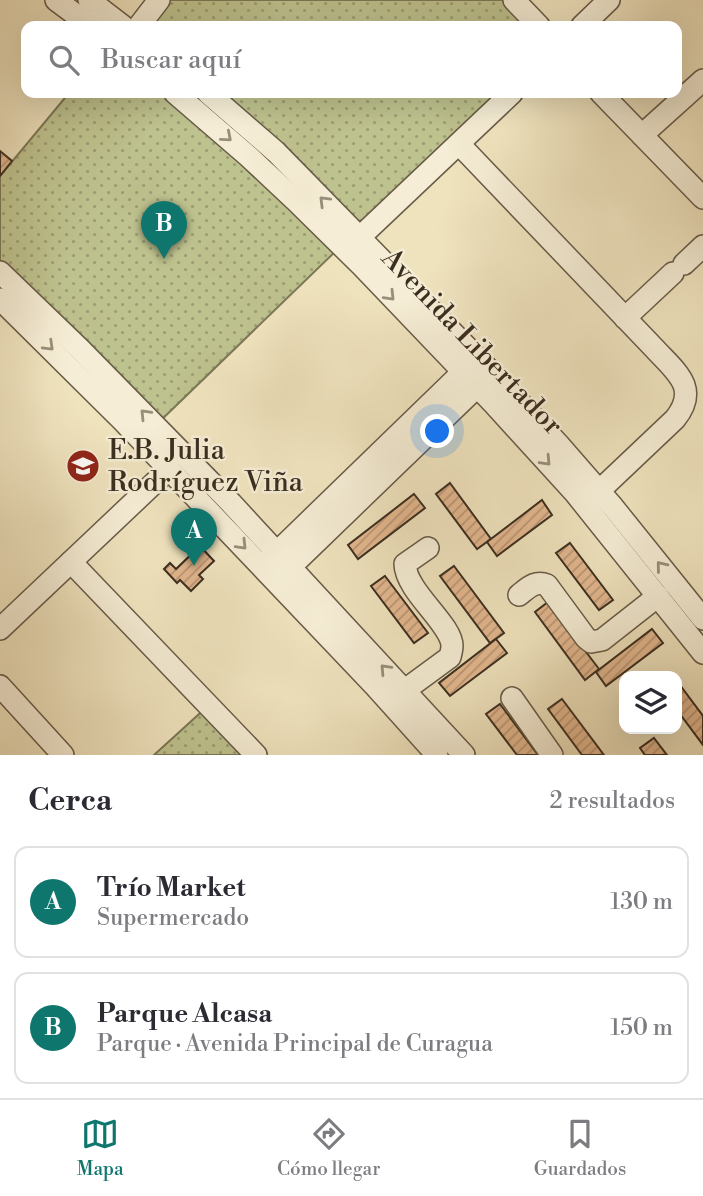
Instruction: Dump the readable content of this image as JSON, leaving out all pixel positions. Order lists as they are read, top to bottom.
{
  "streets": {
    "street": ["Avenida Libertador"]
  },
  "places": {
    "school or university": ["E.B. Julia Rodríguez Viña"]
  },
  "page": {
    "search": "Buscar aquí",
    "pins": ["B", "A"],
    "heading": ["Cerca", "2 resultados"],
    "list": [
      {
        "mark": "A",
        "name": "Trío Market",
        "note": "Supermercado",
        "value": "130 m"
      },
      {
        "mark": "B",
        "name": "Parque Alcasa",
        "note": "Parque · Avenida Principal de Curagua",
        "value": "150 m"
      }
    ],
    "nav": ["Mapa", "Cómo llegar", "Guardados"]
  }
}
